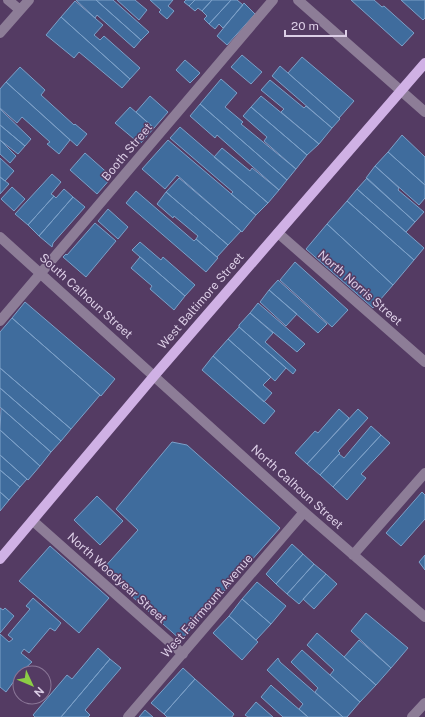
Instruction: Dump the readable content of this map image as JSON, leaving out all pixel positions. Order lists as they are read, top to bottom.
{
  "streets": {
    "main road": ["West Baltimore Street"],
    "street": [
      "Booth Street",
      "North Norris Street",
      "South Calhoun Street",
      "North Calhoun Street",
      "North Woodyear Street",
      "West Fairmount Avenue"
    ]
  },
  "crossings": [
    ["Booth Street", "South Calhoun Street"],
    ["North Norris Street", "West Baltimore Street"],
    ["South Calhoun Street", "West Baltimore Street"],
    ["South Calhoun Street", "North Calhoun Street"],
    ["West Baltimore Street", "North Calhoun Street"],
    ["West Baltimore Street", "North Woodyear Street"],
    ["North Calhoun Street", "West Fairmount Avenue"],
    ["North Woodyear Street", "West Fairmount Avenue"]
  ],
  "scale_bar": "20 m",
  "north": "bottom right"
}
